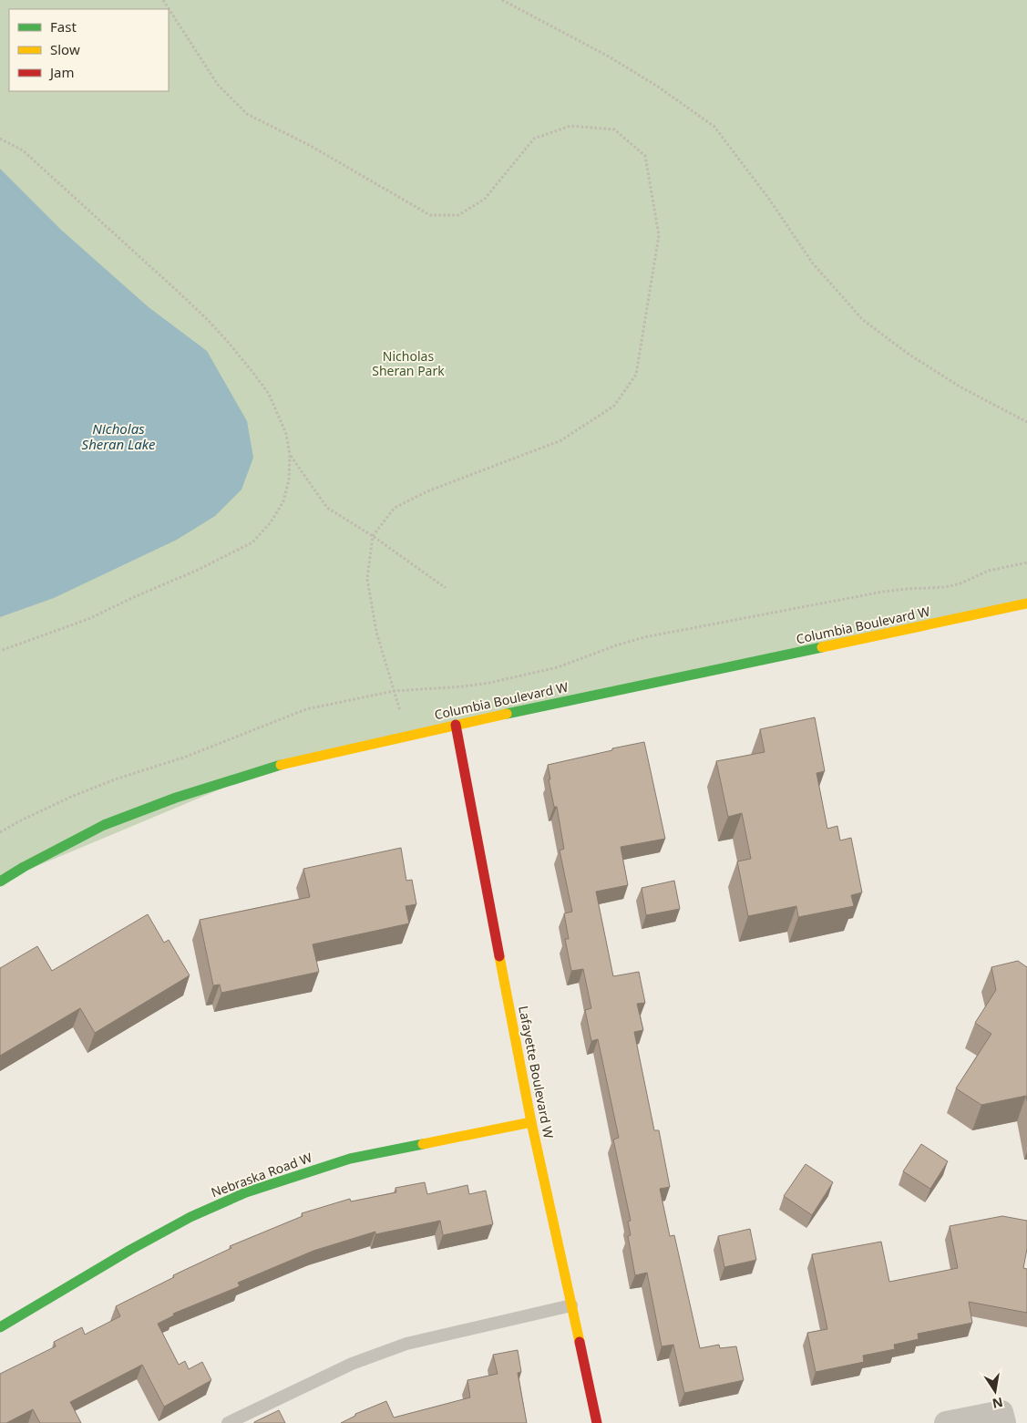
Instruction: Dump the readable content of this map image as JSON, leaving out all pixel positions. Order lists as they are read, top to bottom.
{
  "streets": {
    "street": ["Columbia Boulevard W", "Lafayette Boulevard W", "Nebraska Road W"]
  },
  "crossings": [
    ["Columbia Boulevard W", "Lafayette Boulevard W"],
    ["Lafayette Boulevard W", "Nebraska Road W"]
  ],
  "water": ["Nicholas Sheran Lake"],
  "parks": ["Nicholas Sheran Park"],
  "legend": ["Fast", "Slow", "Jam"],
  "north": "bottom"
}
